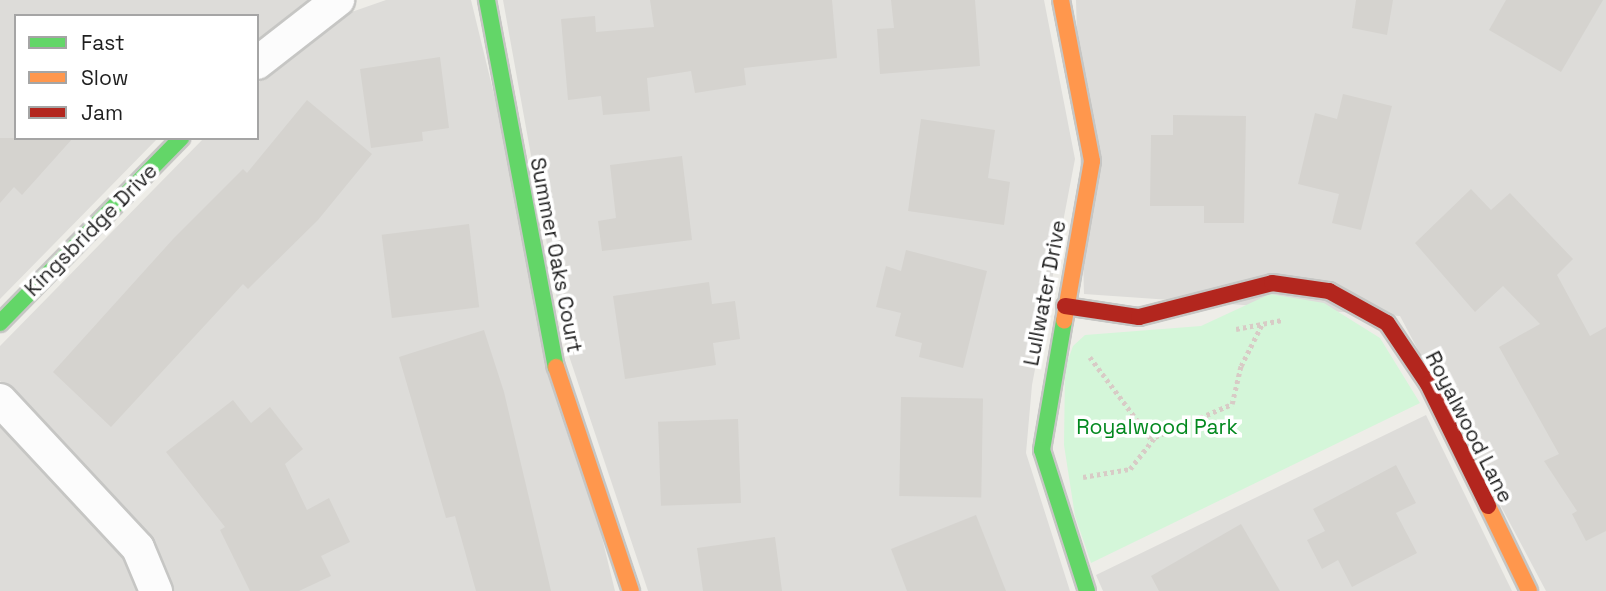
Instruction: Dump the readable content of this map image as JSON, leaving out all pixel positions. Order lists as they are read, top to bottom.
{
  "streets": {
    "street": [
      "Kingsbridge Drive",
      "Summer Oaks Court",
      "Lullwater Drive",
      "Royalwood Lane"
    ]
  },
  "crossings": [
    ["Lullwater Drive", "Royalwood Lane"]
  ],
  "parks": ["Royalwood Park"],
  "legend": ["Fast", "Slow", "Jam"]
}
